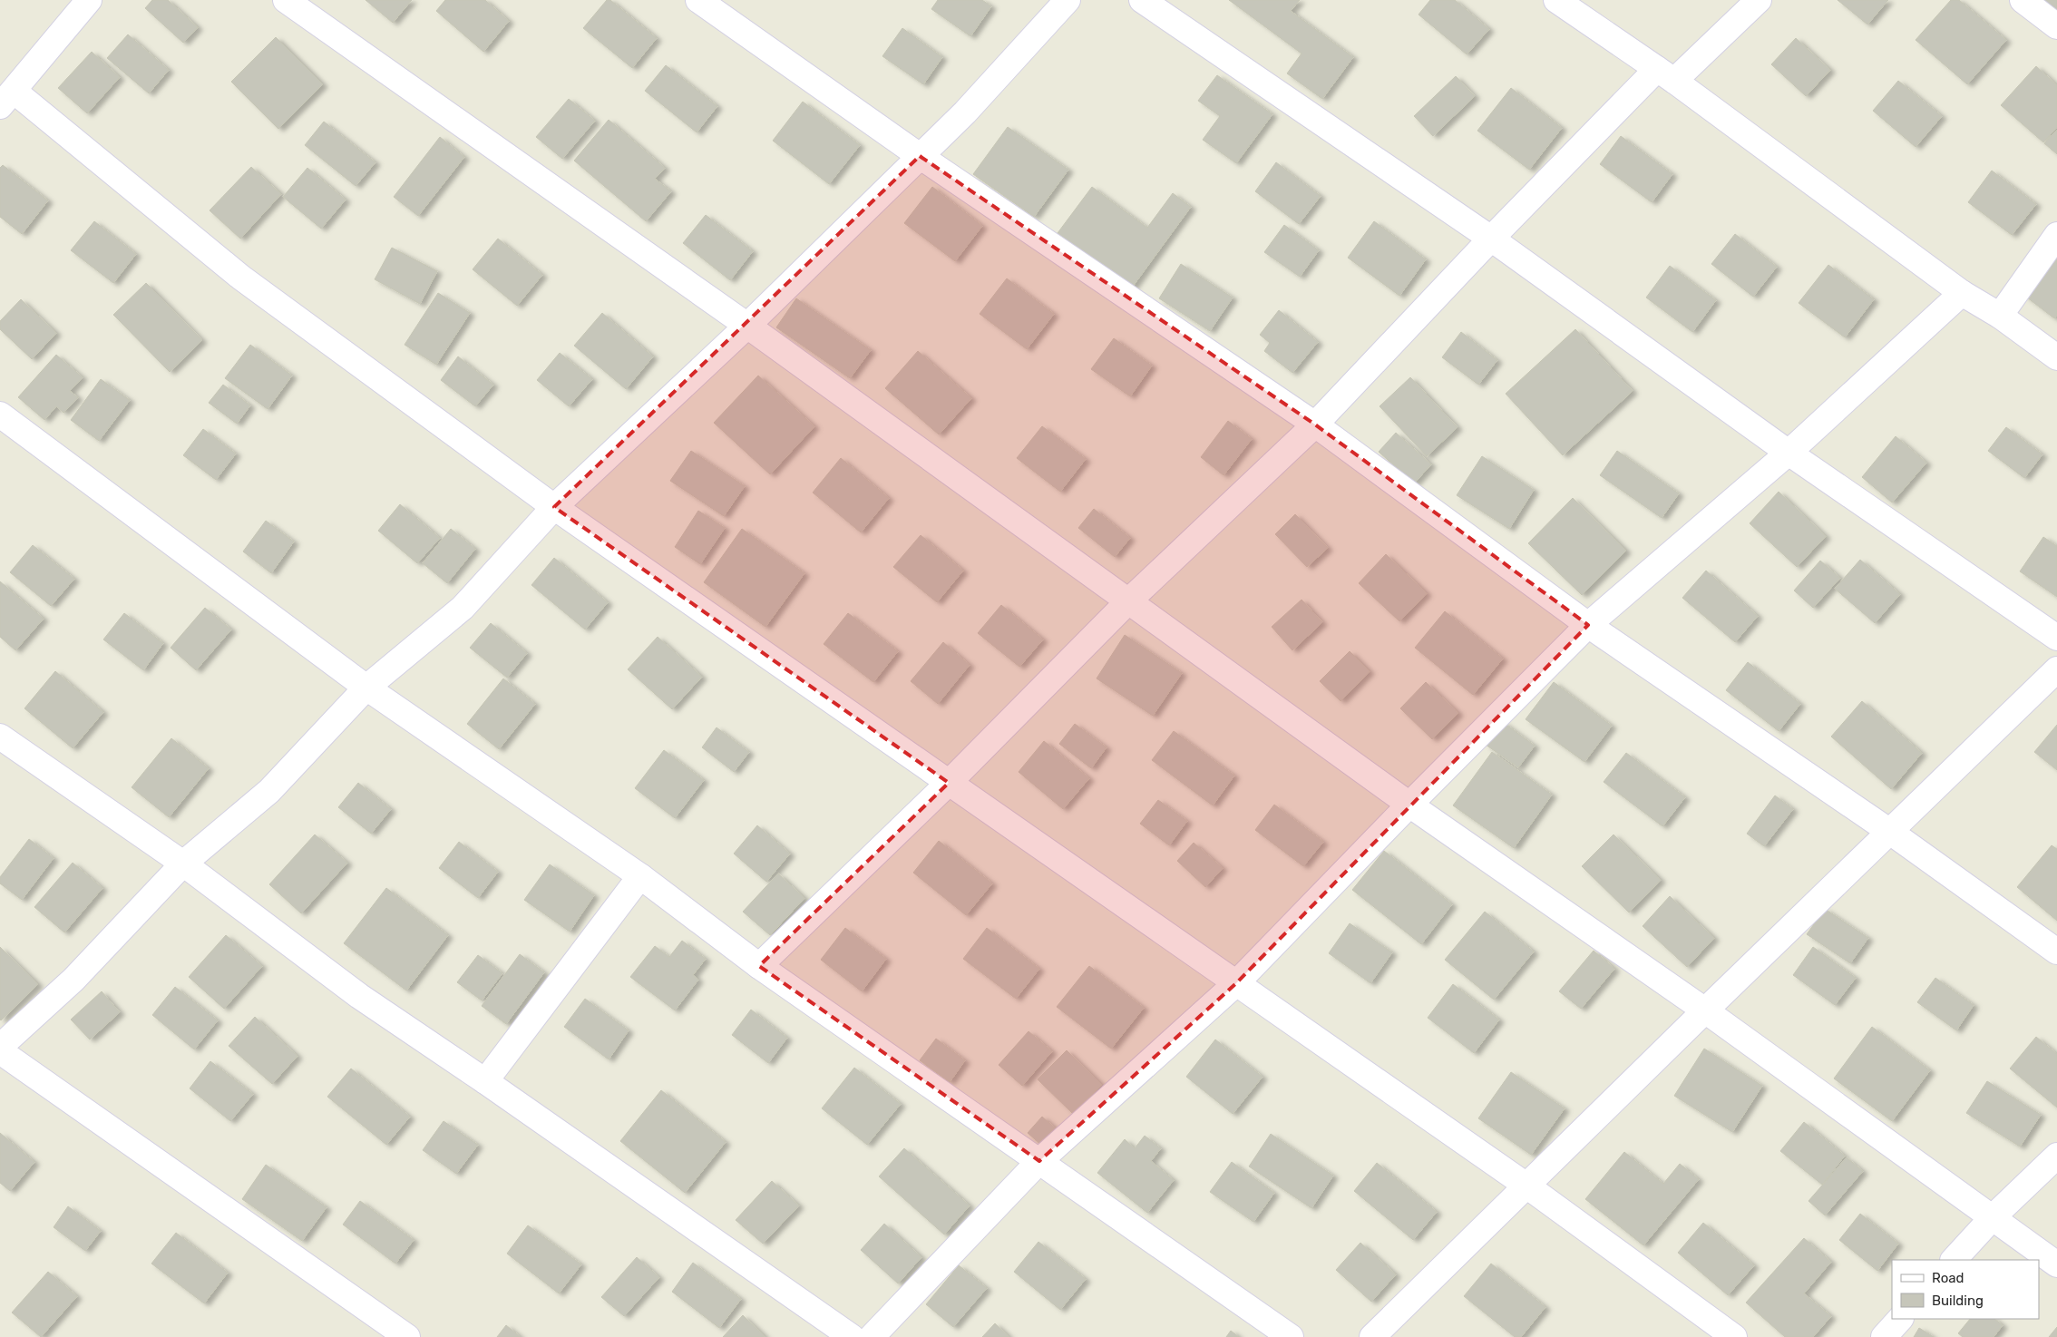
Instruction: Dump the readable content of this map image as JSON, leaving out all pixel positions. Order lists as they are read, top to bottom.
{
  "legend": ["Road", "Building"]
}
